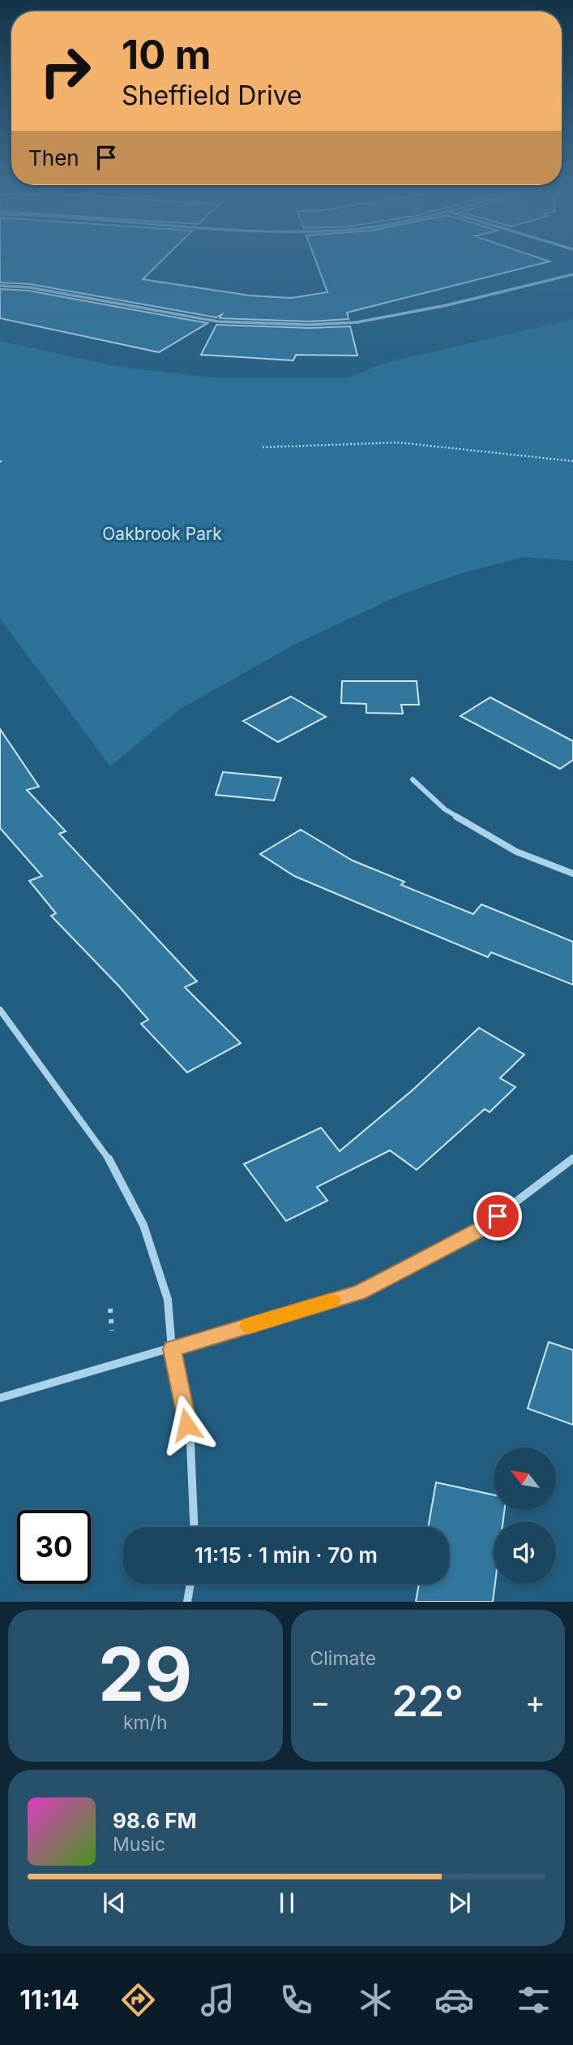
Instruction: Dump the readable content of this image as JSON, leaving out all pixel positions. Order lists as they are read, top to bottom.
{
  "parks": ["Oakbrook Park"],
  "north": "top left",
  "page": {
    "turn": ["10 m", "Sheffield Drive"],
    "then": "Then",
    "limit": "30",
    "trip": "11:15 · 1 min · 70 m",
    "tile": [
      ["29", "km/h"],
      "Climate"
    ],
    "heat": ["−", "22°", "+"],
    "song": ["98.6 FM", "Music"],
    "tabs": "11:14"
  }
}
